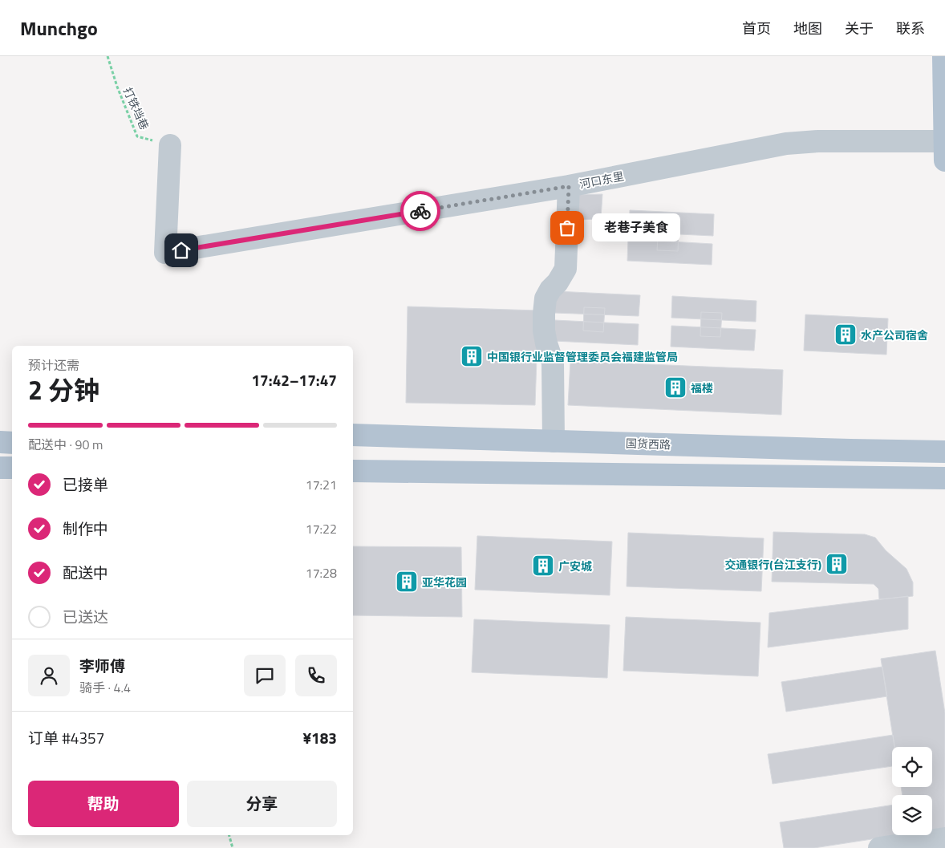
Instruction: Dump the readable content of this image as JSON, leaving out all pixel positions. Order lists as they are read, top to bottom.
{
  "streets": {
    "main road": ["国货西路"],
    "street": ["河口东里"],
    "path": ["打铁垱巷"]
  },
  "crossings": [
    ["打铁垱巷", "河口东里"]
  ],
  "places": {
    "other": ["老巷子美食"],
    "building": [
      "水产公司宿舍",
      "中国银行业监督管理委员会福建监管局",
      "福楼",
      "交通银行(台江支行)",
      "广安城",
      "亚华花园"
    ]
  },
  "page": {
    "header": "Munchgo",
    "nav": [
      "首页",
      "地图",
      "关于",
      "联系"
    ],
    "bubble": "老巷子美食",
    "heading": ["2 分钟", "预计还需", "17:42–17:47"],
    "panel": [
      "李师傅",
      "骑手 · 4.4",
      "订单 #4357",
      "¥183"
    ],
    "bar": "配送中 · 90 m",
    "list": [
      ["已接单", "17:21"],
      ["制作中", "17:22"],
      ["配送中", "17:28"],
      "已送达"
    ],
    "buttons": ["帮助", "分享"]
  }
}
